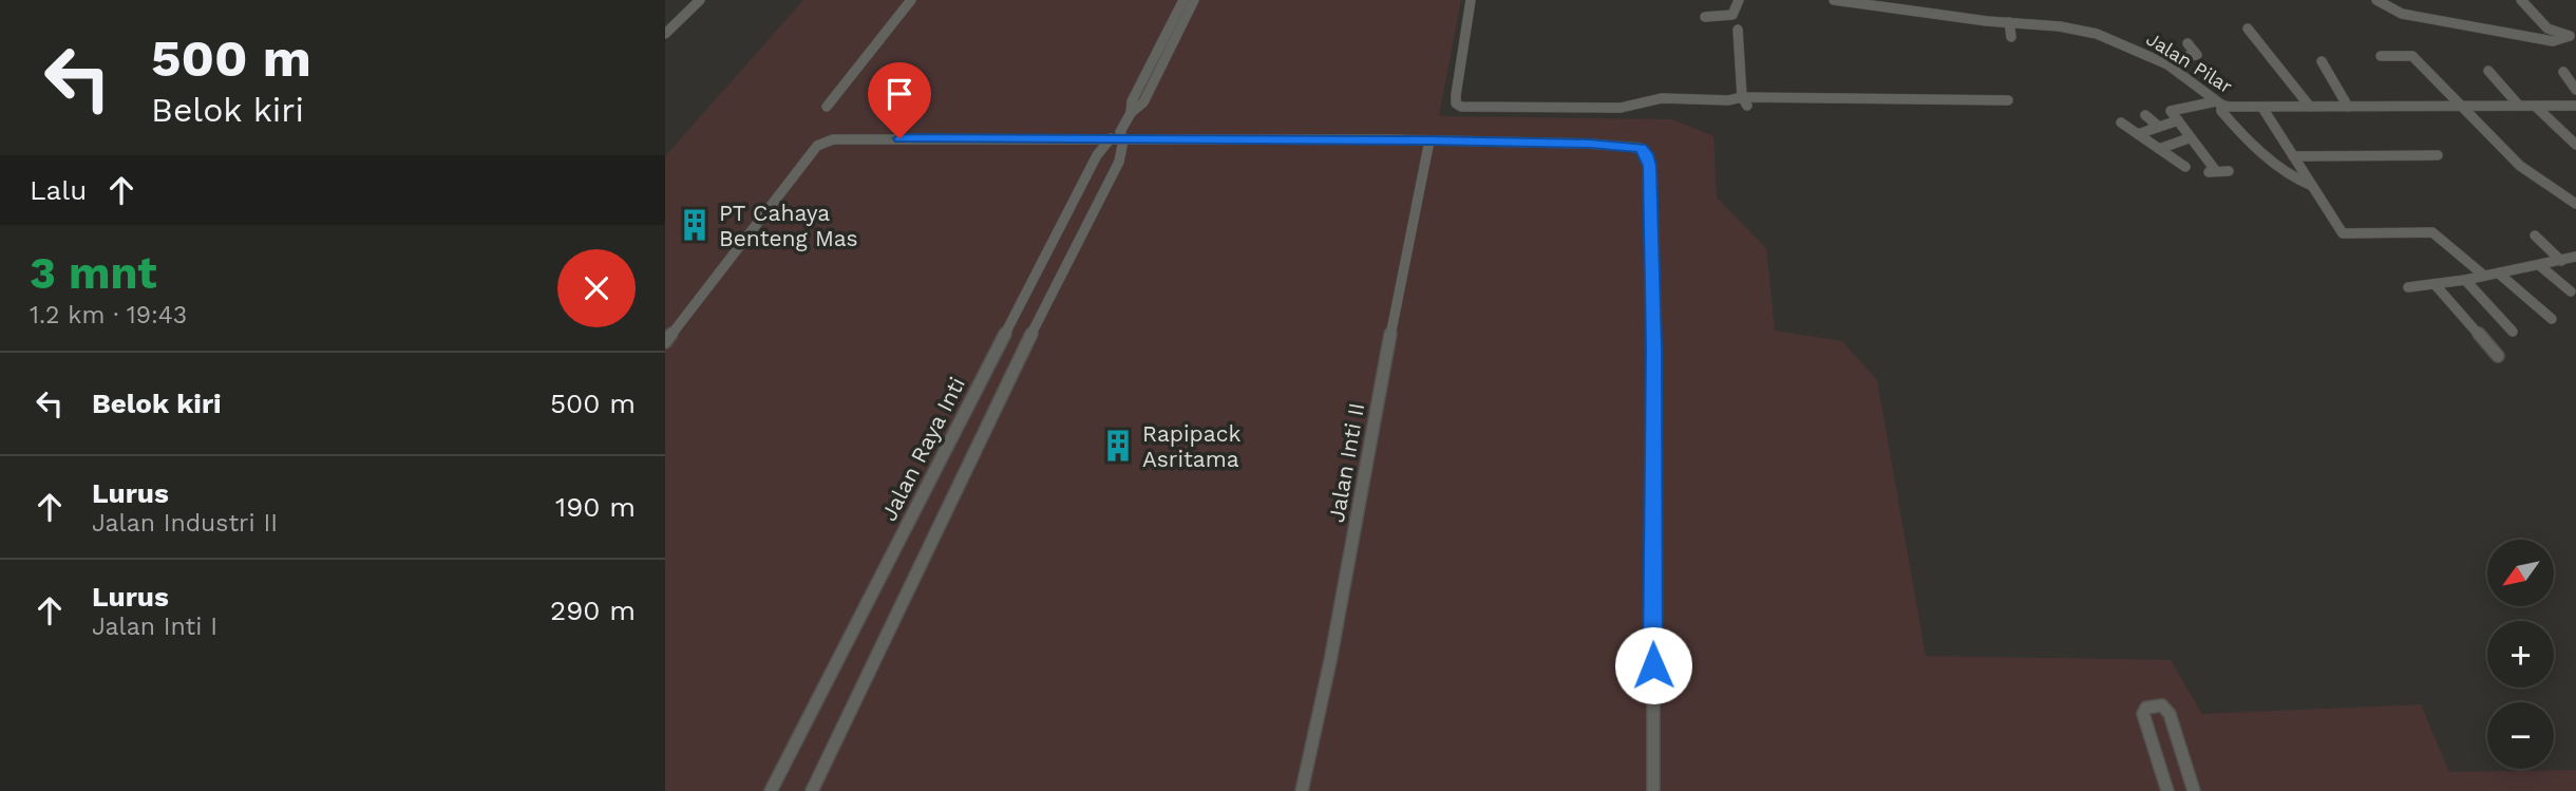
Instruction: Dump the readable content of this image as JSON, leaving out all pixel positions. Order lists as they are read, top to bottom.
{
  "streets": {
    "street": ["Jalan Pilar", "Jalan Raya Inti", "Jalan Inti II"]
  },
  "places": {
    "building": ["PT Cahaya Benteng Mas", "Rapipack Asritama"]
  },
  "north": "bottom left",
  "page": {
    "turn": ["500 m", "Belok kiri"],
    "then": "Lalu",
    "heading": ["3 mnt", "1.2 km · 19:43"],
    "list": [
      {
        "name": "Belok kiri",
        "value": "500 m"
      },
      {
        "name": "Lurus",
        "note": "Jalan Industri II",
        "value": "190 m"
      },
      {
        "name": "Lurus",
        "note": "Jalan Inti I",
        "value": "290 m"
      }
    ],
    "map_buttons": ["+", "−"]
  }
}
